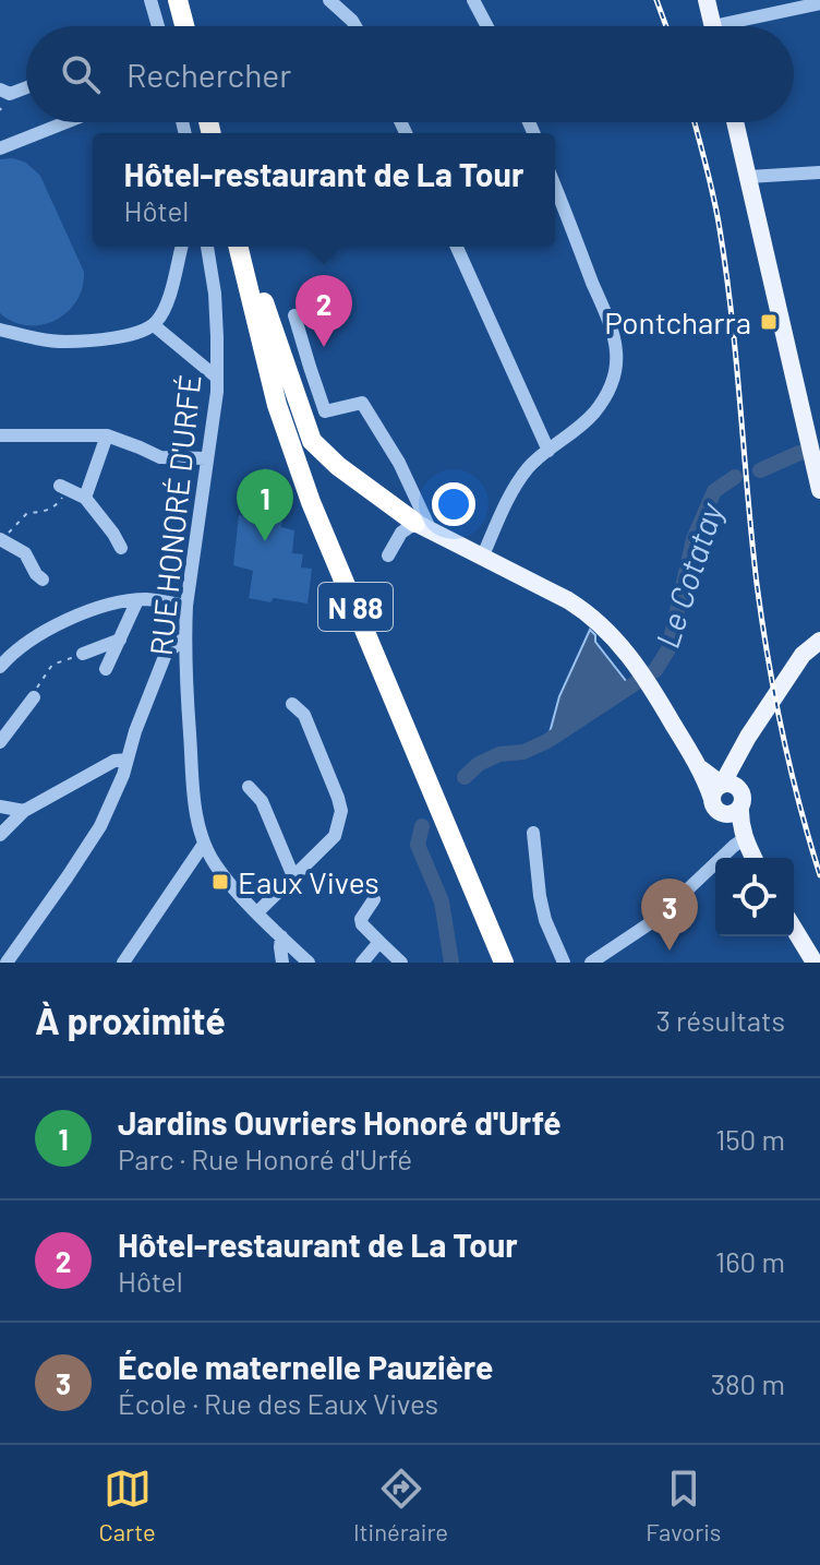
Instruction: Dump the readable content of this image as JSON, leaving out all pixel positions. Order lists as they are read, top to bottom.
{
  "streets": {
    "highway": ["N 88"],
    "street": ["RUE HONORÉ D'URFÉ"]
  },
  "water": ["Le Cotatay"],
  "places": {
    "transit": ["Pontcharra", "Eaux Vives"]
  },
  "page": {
    "search": "Rechercher",
    "popup": ["Hôtel-restaurant de La Tour", "Hôtel"],
    "pins": ["2", "1", "3"],
    "heading": ["À proximité", "3 résultats"],
    "list": [
      {
        "mark": "1",
        "name": "Jardins Ouvriers Honoré d'Urfé",
        "note": "Parc · Rue Honoré d'Urfé",
        "value": "150 m"
      },
      {
        "mark": "2",
        "name": "Hôtel-restaurant de La Tour",
        "note": "Hôtel",
        "value": "160 m"
      },
      {
        "mark": "3",
        "name": "École maternelle Pauzière",
        "note": "École · Rue des Eaux Vives",
        "value": "380 m"
      }
    ],
    "nav": ["Carte", "Itinéraire", "Favoris"]
  }
}
